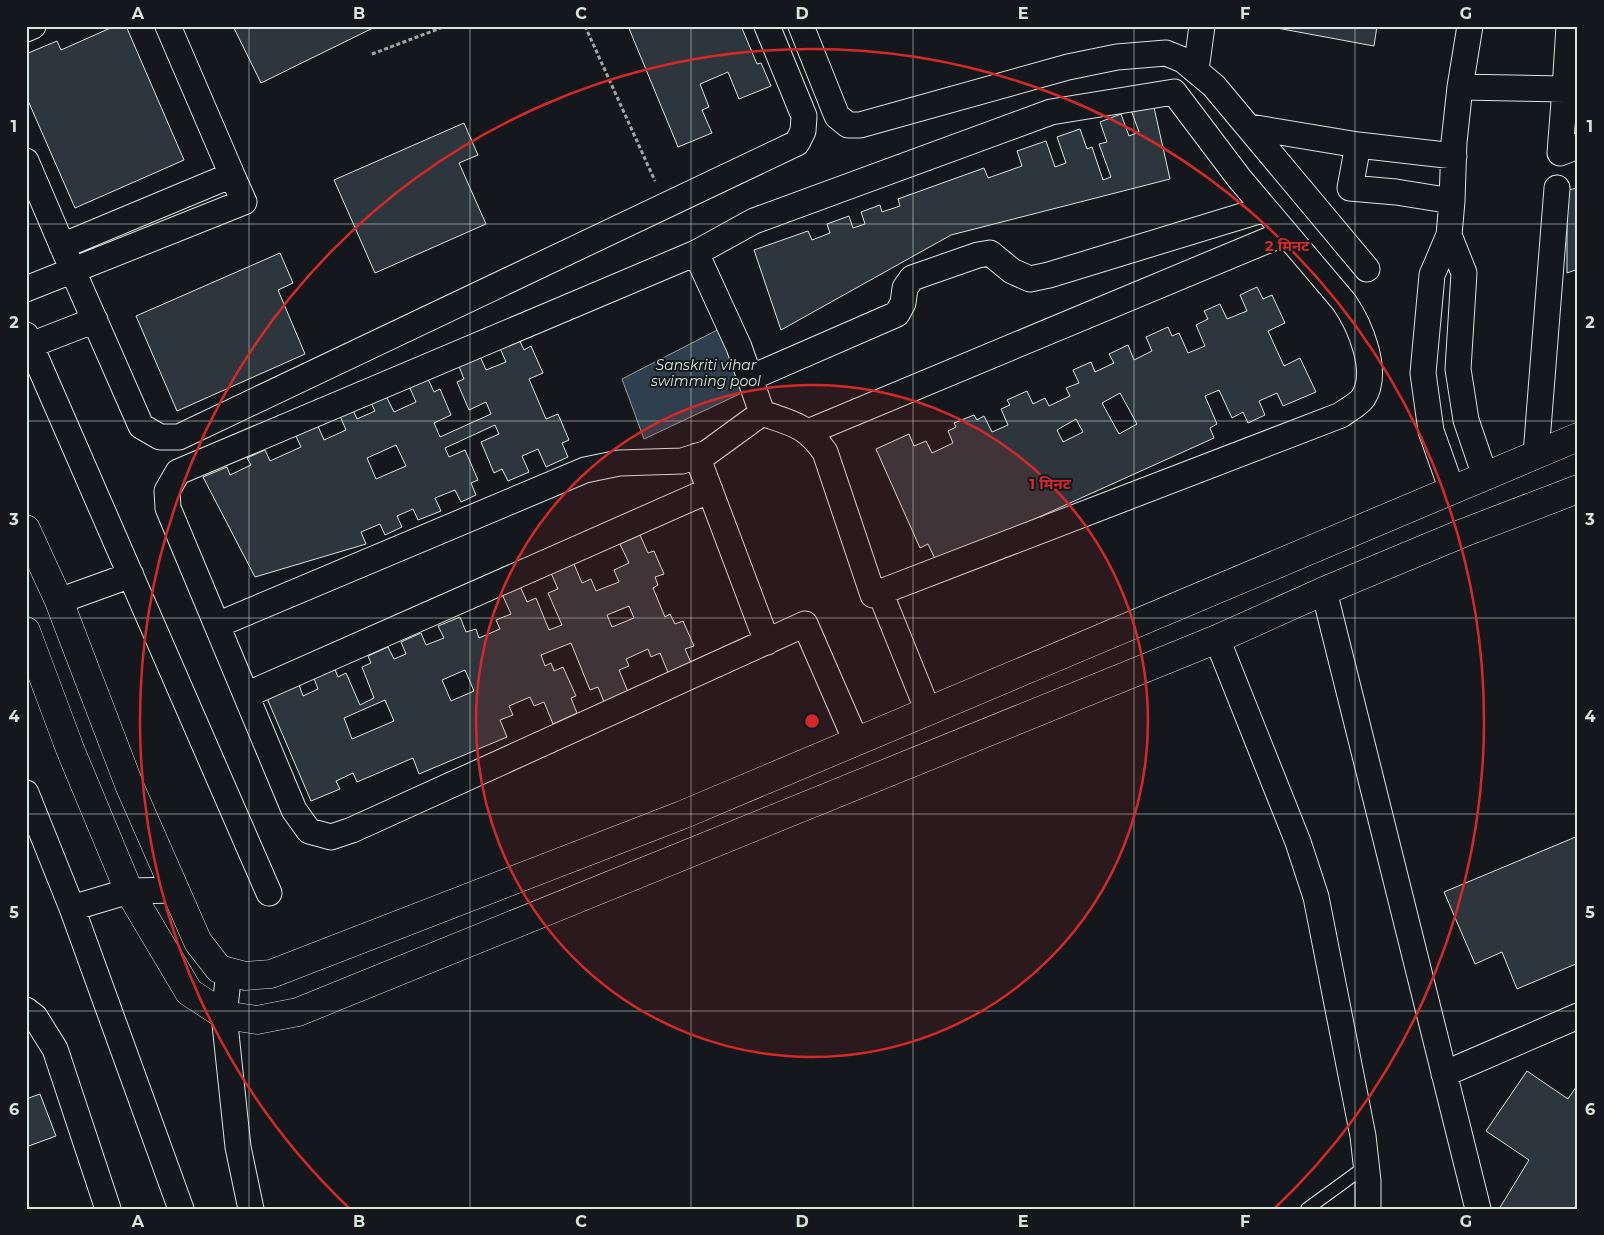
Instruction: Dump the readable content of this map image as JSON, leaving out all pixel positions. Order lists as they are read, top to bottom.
{
  "water": ["Sanskriti vihar swimming pool"],
  "grid": {
    "columns": [
      "A",
      "B",
      "C",
      "D",
      "E",
      "F",
      "G"
    ],
    "rows": [
      "1",
      "2",
      "3",
      "4",
      "5",
      "6"
    ]
  },
  "rings": ["2 मिनट", "1 मिनट"]
}
